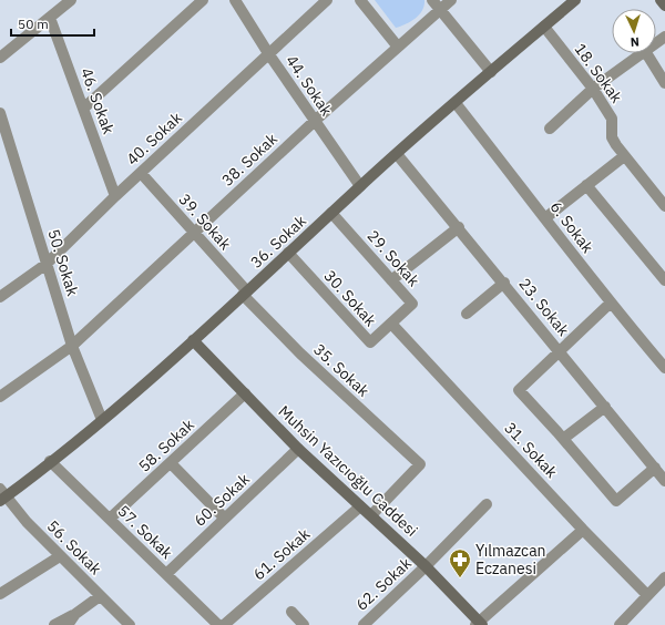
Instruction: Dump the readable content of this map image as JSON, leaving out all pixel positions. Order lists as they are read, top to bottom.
{
  "streets": {
    "main road": ["36. Sokak", "Muhsin Yazıcıoğlu Caddesi"],
    "street": [
      "18. Sokak",
      "44. Sokak",
      "46. Sokak",
      "40. Sokak",
      "38. Sokak",
      "39. Sokak",
      "6. Sokak",
      "29. Sokak",
      "50. Sokak",
      "30. Sokak",
      "23. Sokak",
      "35. Sokak",
      "58. Sokak",
      "31. Sokak",
      "60. Sokak",
      "57. Sokak",
      "56. Sokak",
      "61. Sokak",
      "62. Sokak"
    ]
  },
  "crossings": [
    ["18. Sokak", "36. Sokak"],
    ["44. Sokak", "40. Sokak"],
    ["44. Sokak", "38. Sokak"],
    ["44. Sokak", "36. Sokak"],
    ["46. Sokak", "40. Sokak"],
    ["40. Sokak", "39. Sokak"],
    ["40. Sokak", "50. Sokak"],
    ["38. Sokak", "39. Sokak"],
    ["38. Sokak", "50. Sokak"],
    ["39. Sokak", "36. Sokak"],
    ["39. Sokak", "35. Sokak"],
    ["6. Sokak", "36. Sokak"],
    ["36. Sokak", "29. Sokak"],
    ["36. Sokak", "50. Sokak"],
    ["36. Sokak", "30. Sokak"],
    ["36. Sokak", "23. Sokak"],
    ["36. Sokak", "35. Sokak"],
    ["36. Sokak", "Muhsin Yazıcıoğlu Caddesi"],
    ["36. Sokak", "57. Sokak"],
    ["36. Sokak", "56. Sokak"],
    ["29. Sokak", "30. Sokak"],
    ["29. Sokak", "31. Sokak"],
    ["30. Sokak", "31. Sokak"],
    ["35. Sokak", "Muhsin Yazıcıoğlu Caddesi"],
    ["58. Sokak", "Muhsin Yazıcıoğlu Caddesi"],
    ["58. Sokak", "57. Sokak"],
    ["Muhsin Yazıcıoğlu Caddesi", "60. Sokak"],
    ["Muhsin Yazıcıoğlu Caddesi", "61. Sokak"],
    ["Muhsin Yazıcıoğlu Caddesi", "62. Sokak"],
    ["60. Sokak", "57. Sokak"]
  ],
  "places": {
    "pharmacy": ["Yılmazcan Eczanesi"]
  },
  "scale_bar": "50 m",
  "north": "bottom"
}
